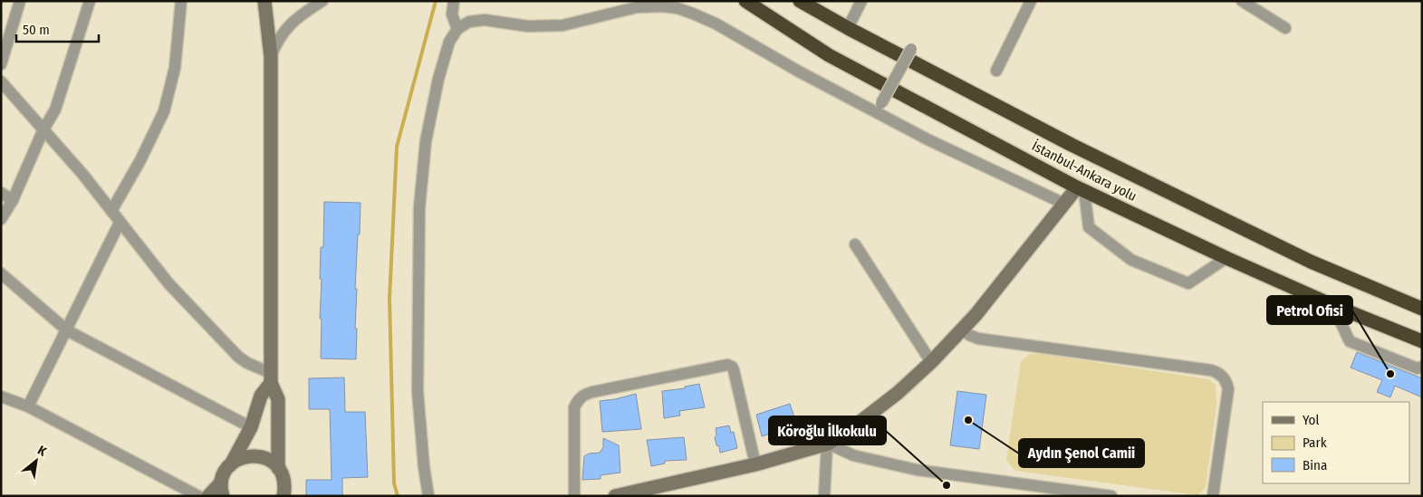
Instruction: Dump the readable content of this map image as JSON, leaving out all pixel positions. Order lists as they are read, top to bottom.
{
  "streets": {
    "highway": ["İstanbul-Ankara yolu"]
  },
  "places": ["Petrol Ofisi", "Aydın Şenol Camii", "Köroğlu İlkokulu"],
  "legend": ["Yol", "Park", "Bina"],
  "scale_bar": "50 m",
  "north": "top right"
}
